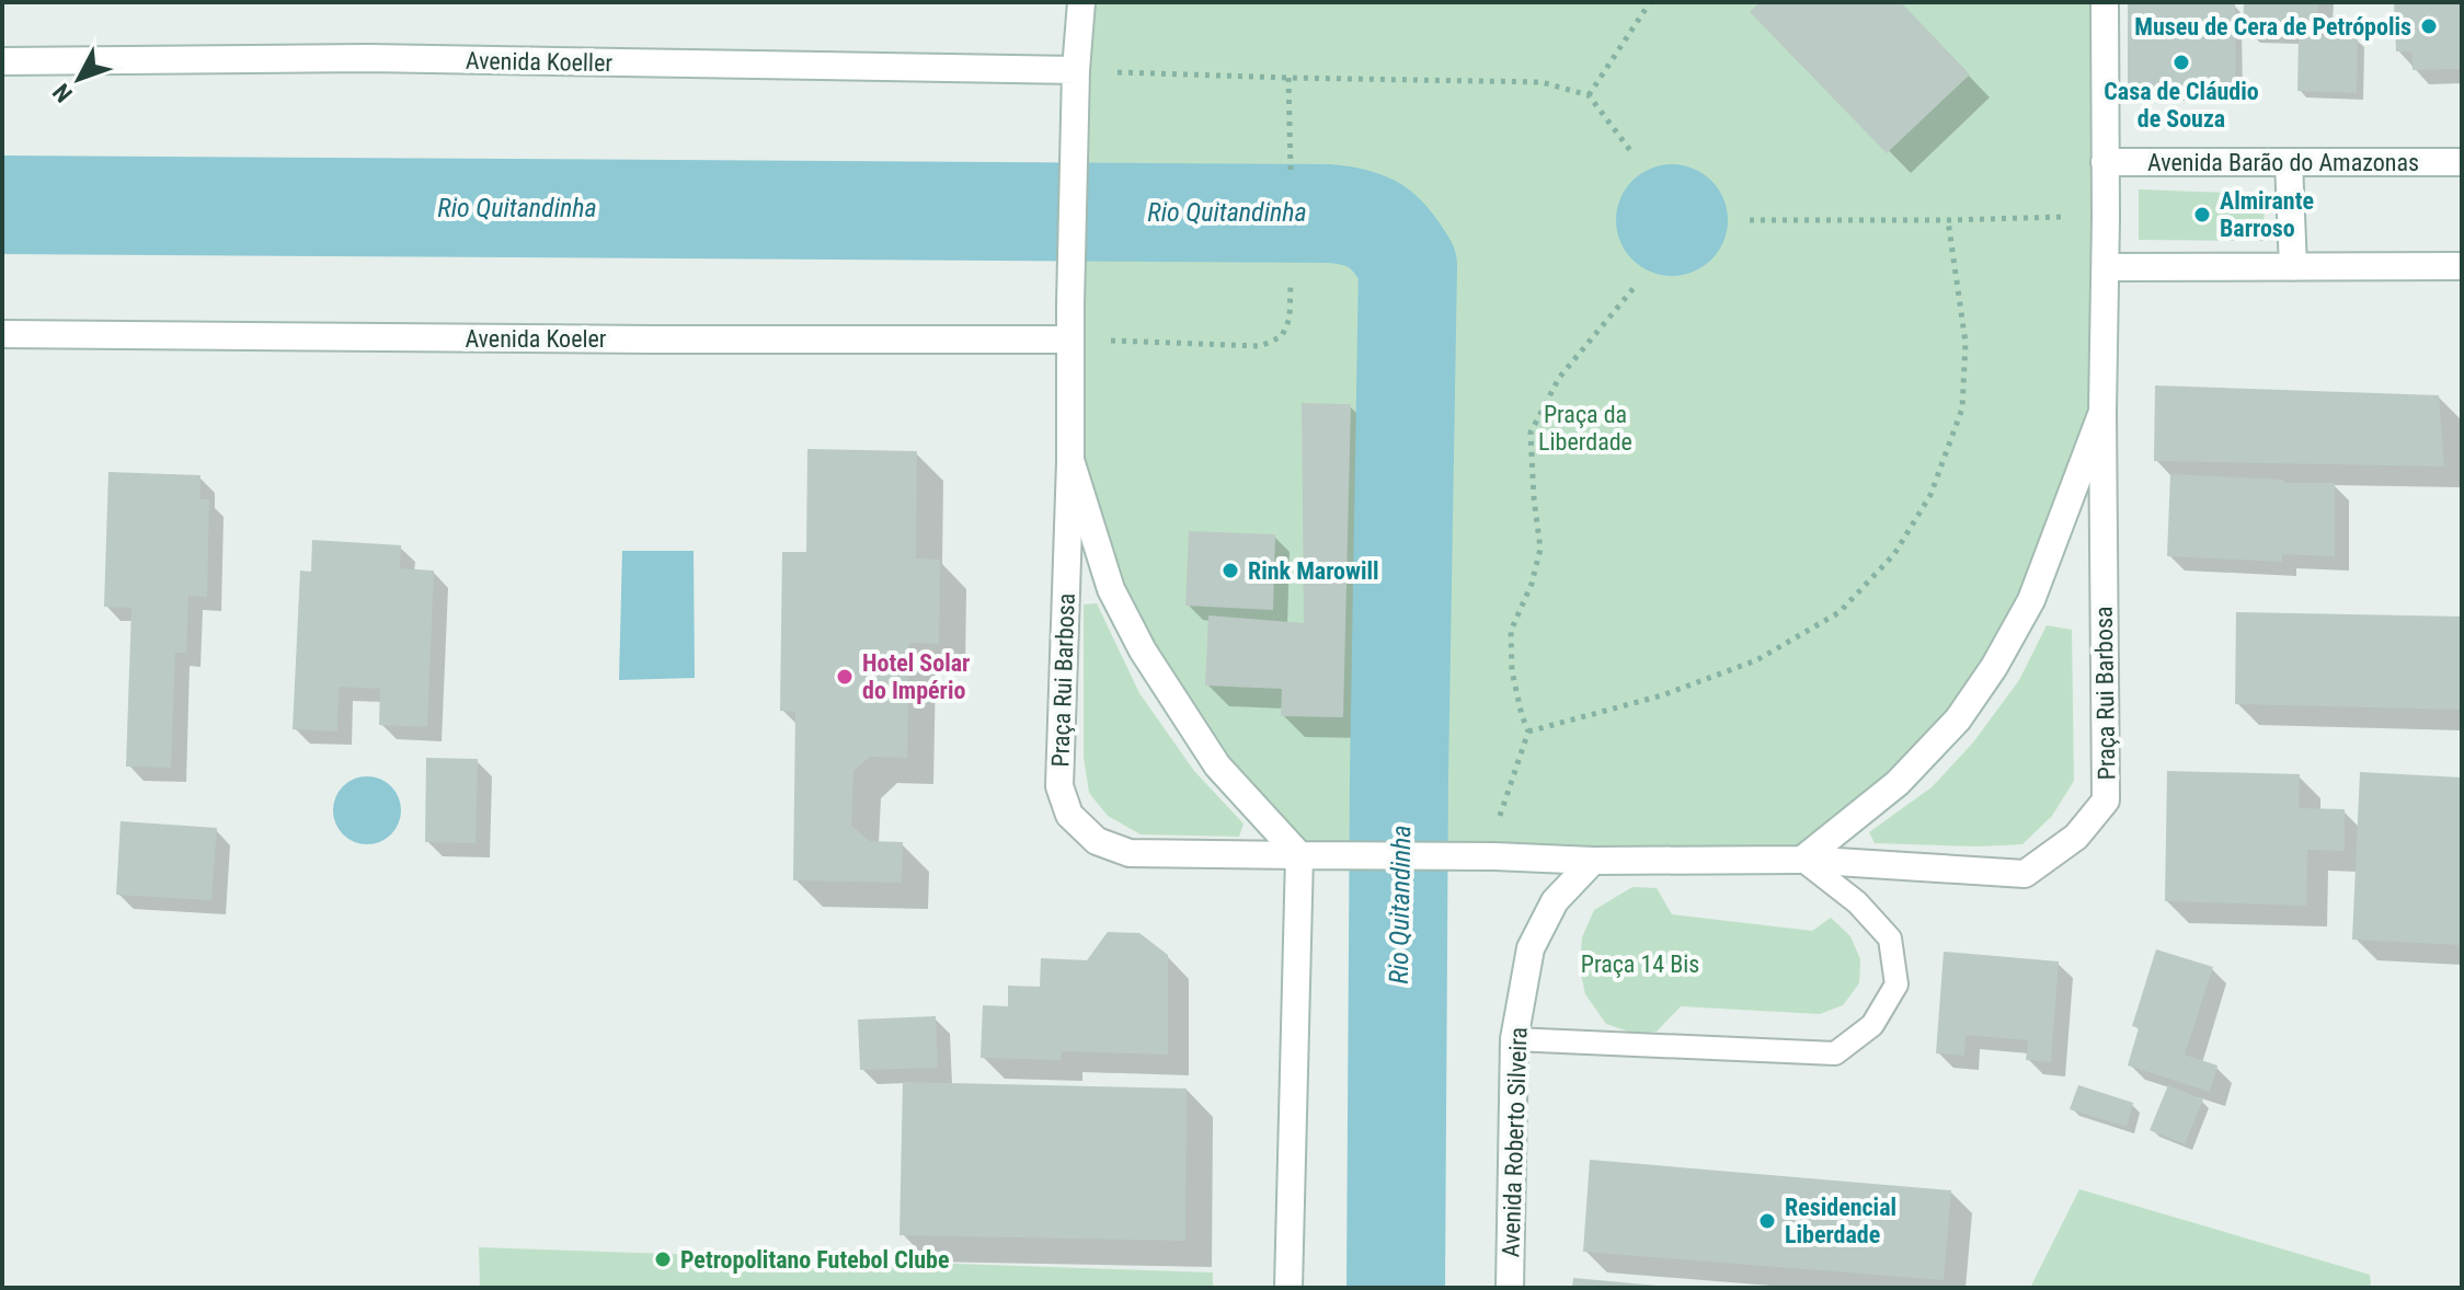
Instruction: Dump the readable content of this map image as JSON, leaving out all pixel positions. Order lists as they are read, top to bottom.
{
  "streets": {
    "main road": [
      "Avenida Koeller",
      "Avenida Barão do Amazonas",
      "Avenida Koeler",
      "Praça Rui Barbosa",
      "Avenida Roberto Silveira"
    ]
  },
  "crossings": [
    ["Praça Rui Barbosa", "Avenida Roberto Silveira"]
  ],
  "water": ["Rio Quitandinha"],
  "parks": ["Praça da Liberdade", "Praça 14 Bis"],
  "places": [
    "Museu de Cera de Petrópolis",
    "Casa de Cláudio de Souza",
    "Almirante Barroso",
    "Rink Marowill",
    "Hotel Solar do Império",
    "Residencial Liberdade",
    "Petropolitano Futebol Clube"
  ],
  "north": "bottom left"
}
